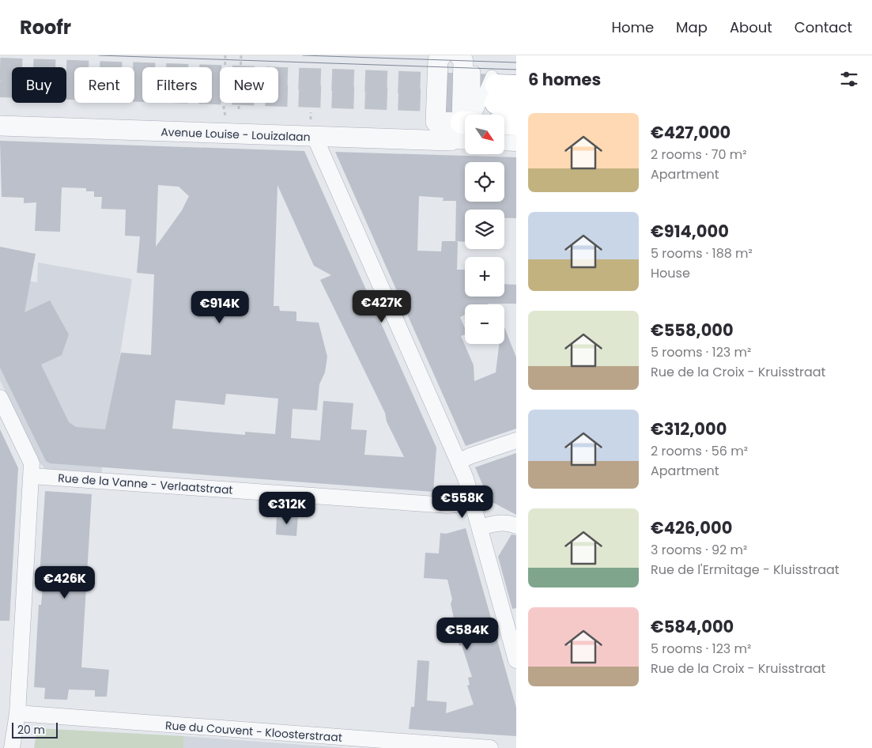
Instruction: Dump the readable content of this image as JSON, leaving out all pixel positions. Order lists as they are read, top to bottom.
{
  "streets": {
    "street": ["Avenue Louise - Louizalaan", "Rue de la Vanne - Verlaatstraat", "Rue du Couvent - Kloosterstraat"]
  },
  "scale_bar": "20 m",
  "north": "bottom right",
  "page": {
    "header": "Roofr",
    "nav": [
      "Home",
      "Map",
      "About",
      "Contact"
    ],
    "heading": "6 homes",
    "chip": [
      "Buy",
      "Rent",
      "Filters",
      "New"
    ],
    "list": [
      {
        "name": "€427,000",
        "note": "2 rooms · 70 m² · Apartment"
      },
      {
        "name": "€914,000",
        "note": "5 rooms · 188 m² · House"
      },
      {
        "name": "€558,000",
        "note": "5 rooms · 123 m² · Rue de la Croix - Kruisstraat"
      },
      {
        "name": "€312,000",
        "note": "2 rooms · 56 m² · Apartment"
      },
      {
        "name": "€426,000",
        "note": "3 rooms · 92 m² · Rue de l'Ermitage - Kluisstraat"
      },
      {
        "name": "€584,000",
        "note": "5 rooms · 123 m² · Rue de la Croix - Kruisstraat"
      }
    ],
    "map_buttons": ["+", "−"],
    "price": [
      "€427K",
      "€914K",
      "€558K",
      "€312K",
      "€426K",
      "€584K"
    ],
    "scale": "20 m"
  }
}
